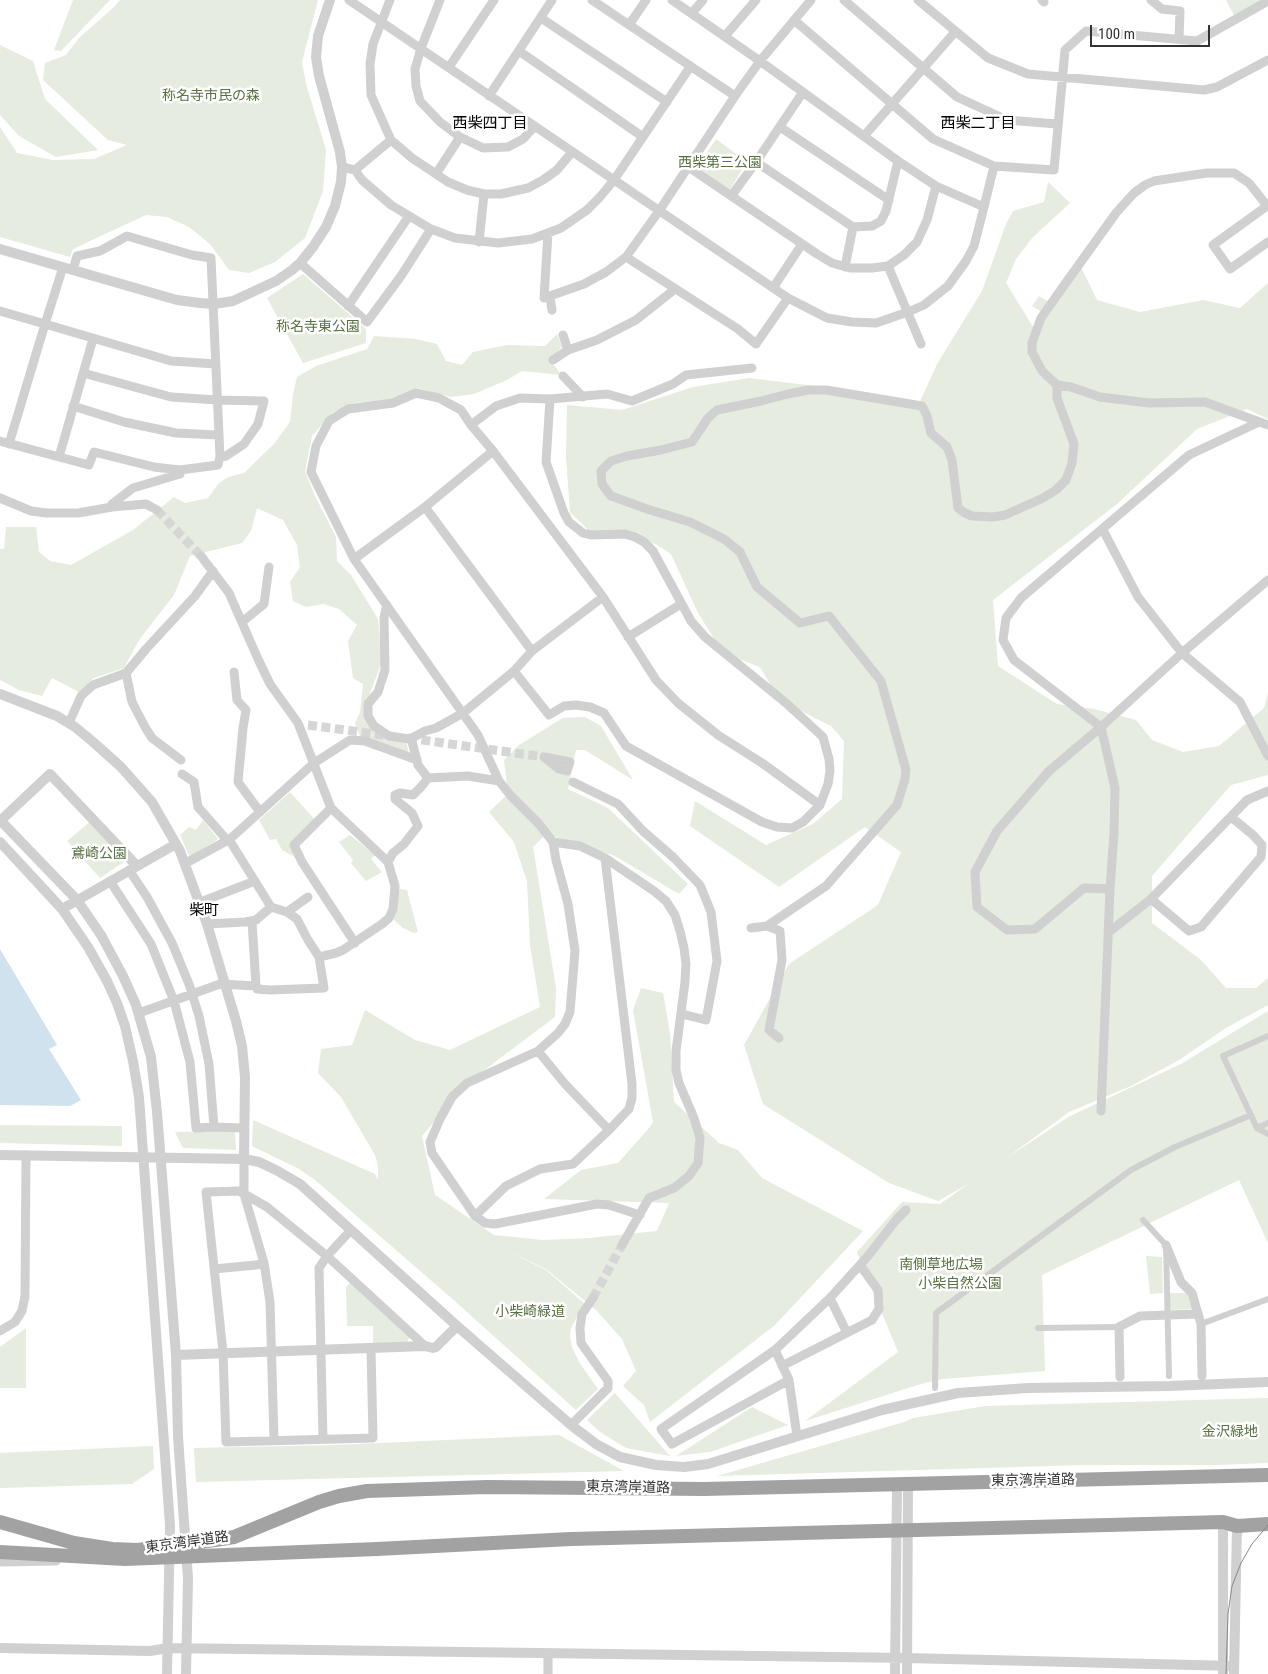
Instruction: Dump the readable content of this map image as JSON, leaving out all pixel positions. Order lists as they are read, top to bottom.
{
  "streets": {
    "highway": ["東京湾岸道路"]
  },
  "districts": ["西柴四丁目", "西柴二丁目", "柴町"],
  "parks": [
    "称名寺市民の森",
    "西柴第三公園",
    "称名寺東公園",
    "鳶崎公園",
    "南側草地広場",
    "小柴自然公園",
    "小柴崎緑道",
    "金沢緑地"
  ],
  "scale_bar": "100 m"
}
